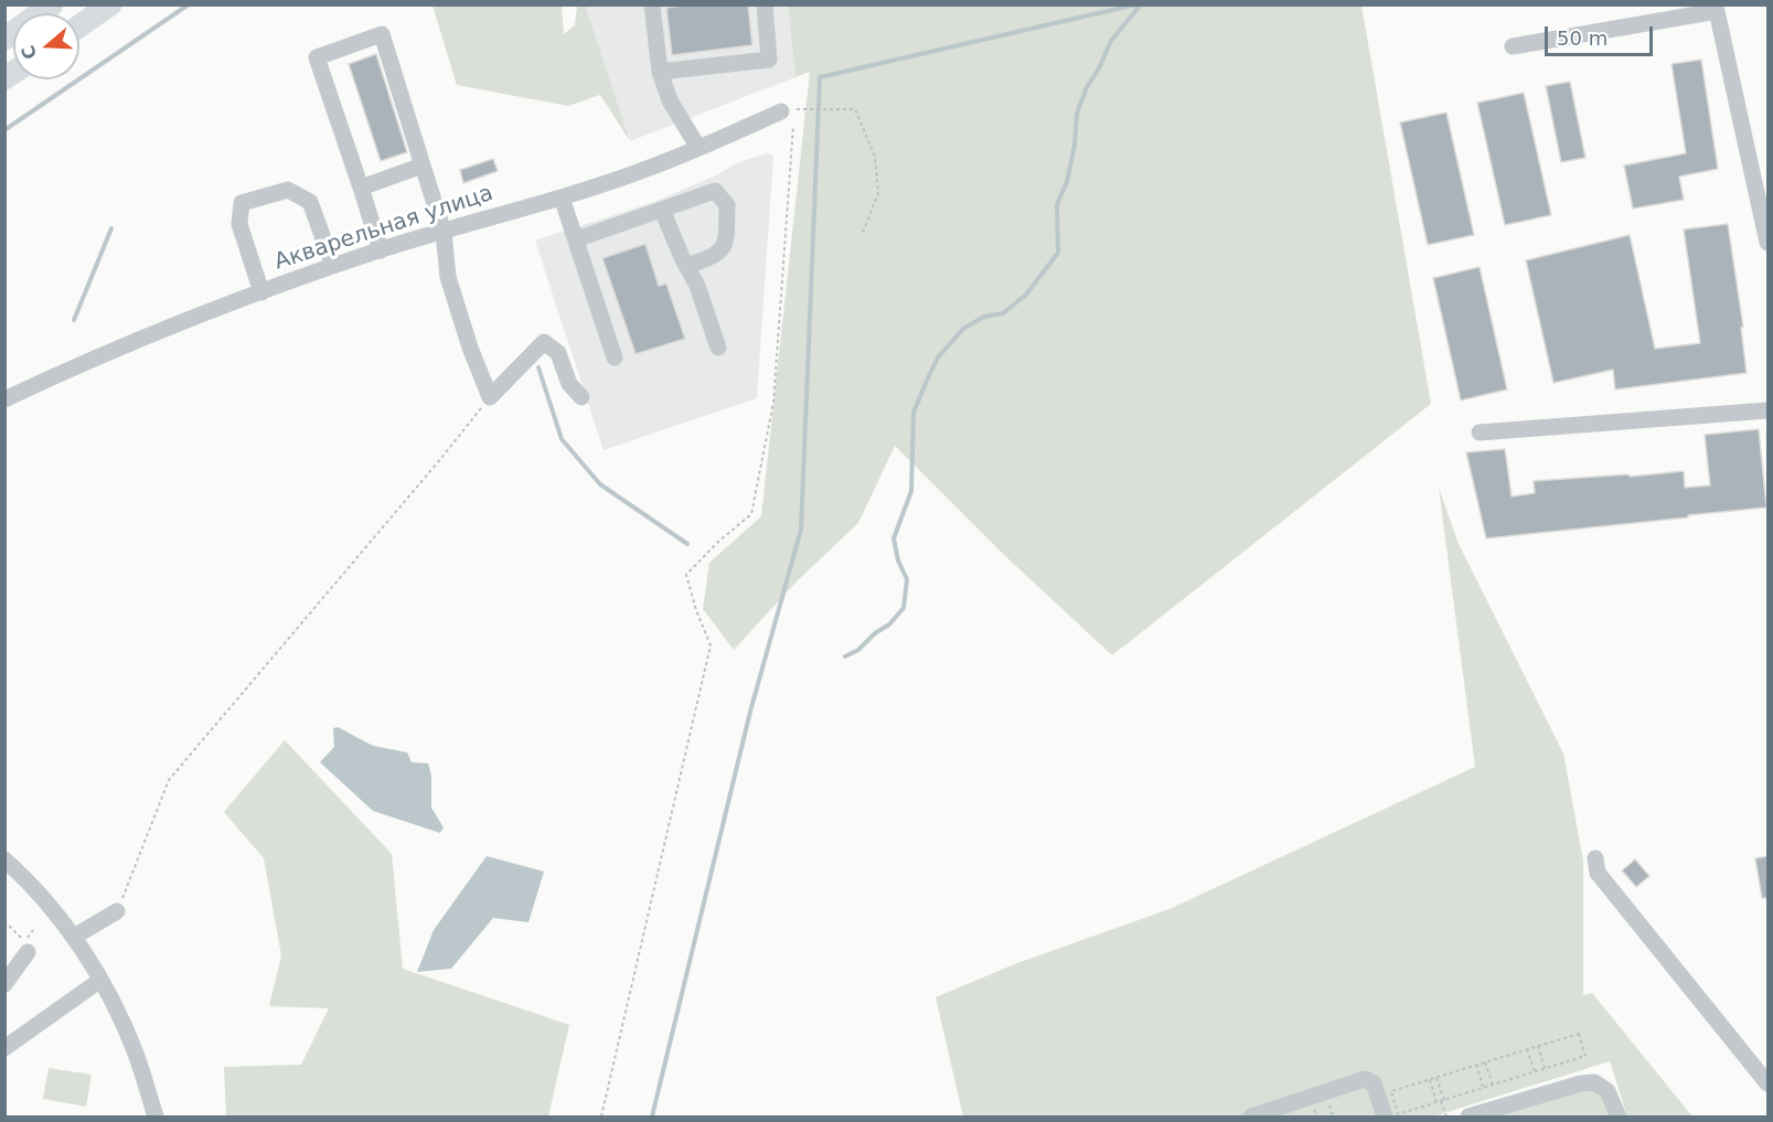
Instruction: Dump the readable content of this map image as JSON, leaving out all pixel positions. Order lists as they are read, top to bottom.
{
  "streets": {
    "street": ["Акварельная улица"]
  },
  "scale_bar": "50 m",
  "north": "left"
}
